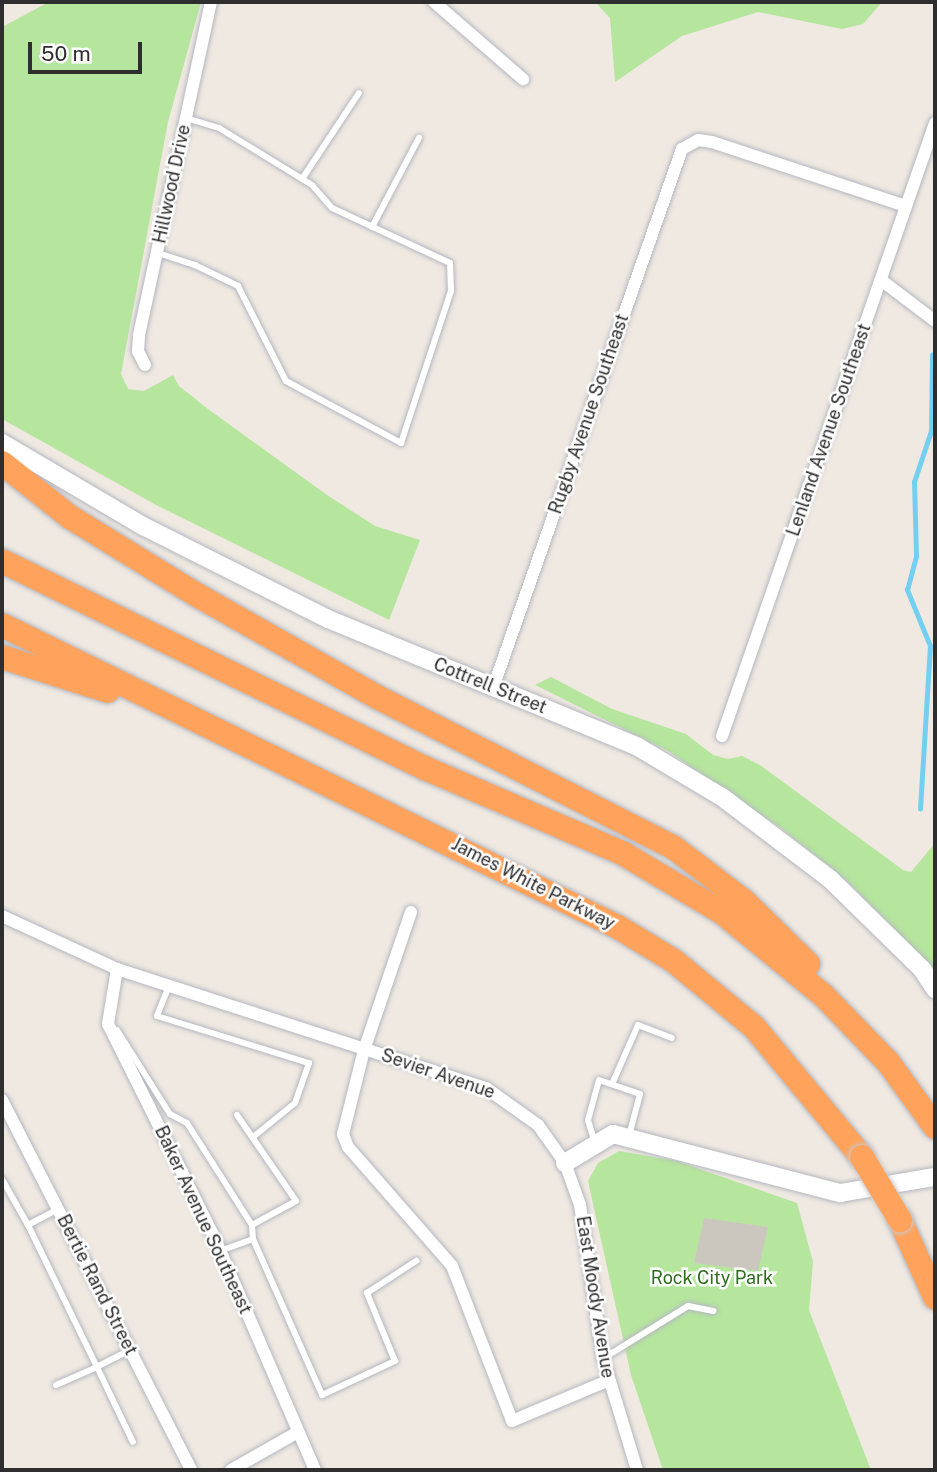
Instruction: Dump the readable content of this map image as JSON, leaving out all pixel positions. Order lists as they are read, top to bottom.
{
  "streets": {
    "highway": ["James White Parkway"],
    "street": [
      "Hillwood Drive",
      "Rugby Avenue Southeast",
      "Lenland Avenue Southeast",
      "Cottrell Street",
      "Sevier Avenue",
      "Baker Avenue Southeast",
      "Bertie Rand Street",
      "East Moody Avenue"
    ]
  },
  "crossings": [
    ["Rugby Avenue Southeast", "Lenland Avenue Southeast"],
    ["Rugby Avenue Southeast", "Cottrell Street"],
    ["Sevier Avenue", "East Moody Avenue"]
  ],
  "parks": ["Rock City Park"],
  "scale_bar": "50 m"
}
